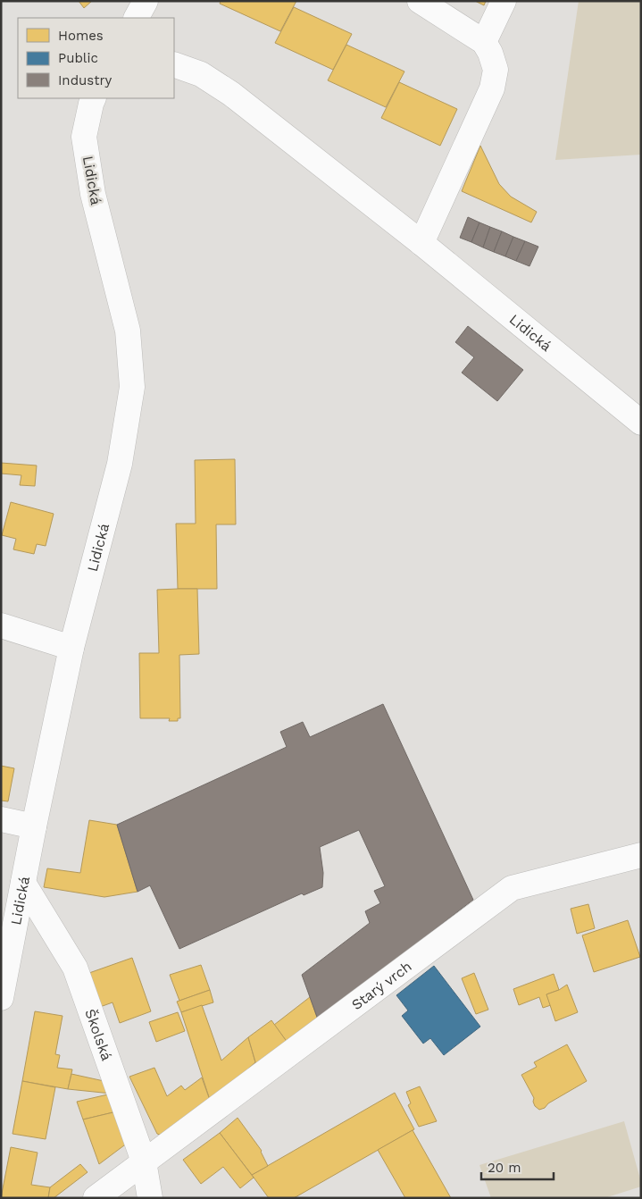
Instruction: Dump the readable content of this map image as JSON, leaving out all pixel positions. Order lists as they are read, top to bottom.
{
  "streets": {
    "street": ["Lidická", "Starý vrch", "Školská"]
  },
  "crossings": [
    ["Lidická", "Školská"],
    ["Starý vrch", "Školská"]
  ],
  "legend": ["Homes", "Public", "Industry"],
  "scale_bar": "20 m"
}
